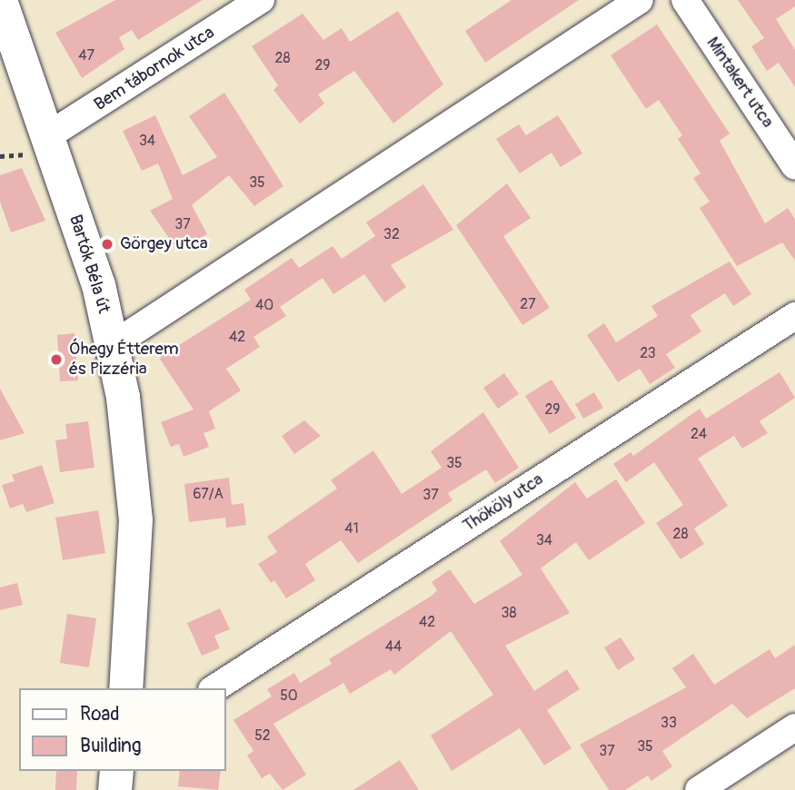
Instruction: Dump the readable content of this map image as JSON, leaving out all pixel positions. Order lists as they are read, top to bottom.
{
  "streets": {
    "street": [
      "Bem tábornok utca",
      "Mintakert utca",
      "Bartók Béla út",
      "Thököly utca"
    ]
  },
  "crossings": [
    ["Bem tábornok utca", "Bartók Béla út"]
  ],
  "places": ["Görgey utca", "Óhegy Étterem és Pizzéria"],
  "house_numbers": [
    "47",
    "28",
    "29",
    "34",
    "35",
    "37",
    "32",
    "27",
    "40",
    "42",
    "23",
    "29",
    "24",
    "35",
    "67/A",
    "37",
    "41",
    "28",
    "34",
    "38",
    "42",
    "44",
    "50",
    "33",
    "52",
    "35",
    "37"
  ],
  "legend": ["Road", "Building"]
}
